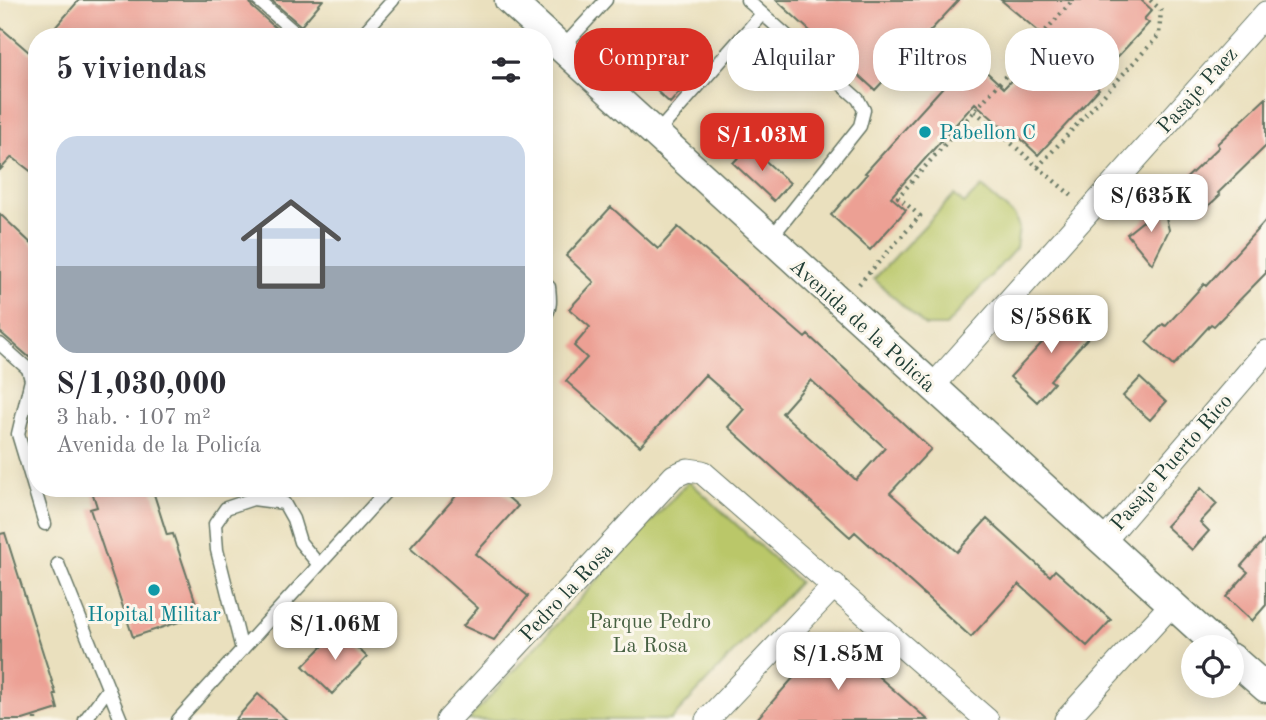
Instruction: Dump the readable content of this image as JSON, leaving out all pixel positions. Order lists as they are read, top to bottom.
{
  "streets": {
    "street": [
      "Pasaje Paez",
      "Avenida de la Policía",
      "Pasaje Puerto Rico",
      "Pedro la Rosa"
    ]
  },
  "crossings": [
    ["Pasaje Paez", "Avenida de la Policía"],
    ["Avenida de la Policía", "Pasaje Puerto Rico"]
  ],
  "parks": ["Parque Pedro La Rosa"],
  "places": ["Pabellon C", "Hopital Militar"],
  "page": {
    "chip": [
      "Comprar",
      "Alquilar",
      "Filtros",
      "Nuevo"
    ],
    "heading": "5 viviendas",
    "list": [
      {
        "name": "S/1,030,000",
        "note": "3 hab. · 107 m² · Avenida de la Policía"
      }
    ],
    "price": [
      "S/1.03M",
      "S/635K",
      "S/586K",
      "S/1.06M",
      "S/1.85M"
    ]
  }
}
